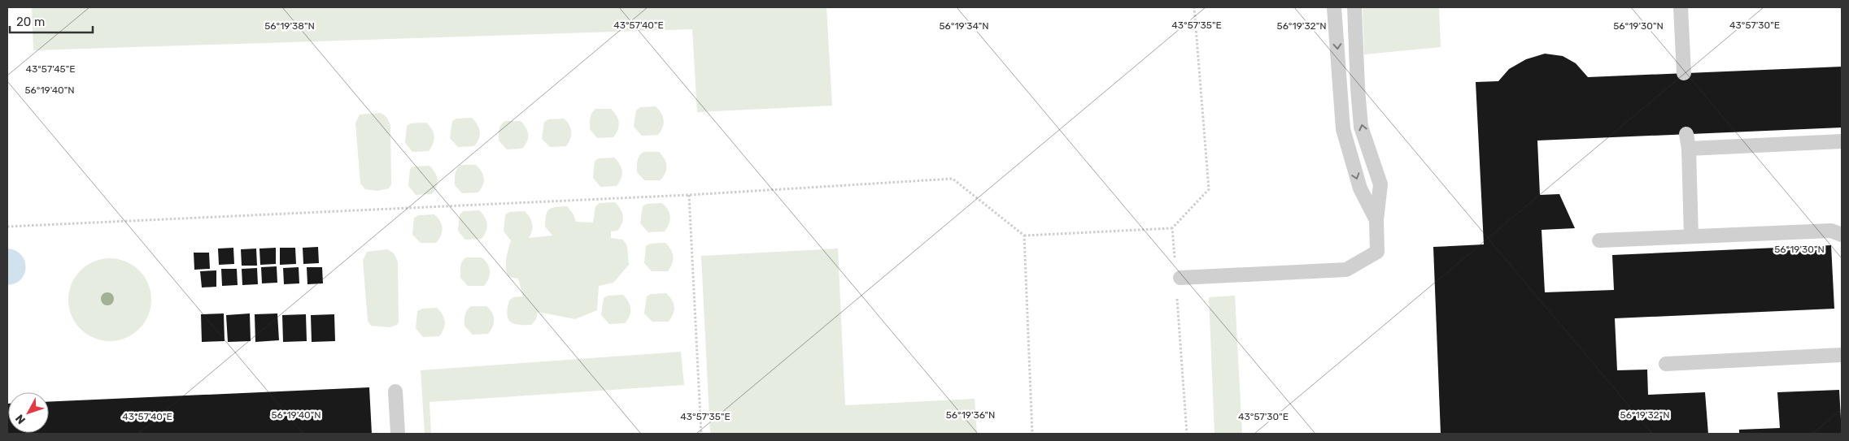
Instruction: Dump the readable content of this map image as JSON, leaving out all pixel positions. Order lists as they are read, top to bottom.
{
  "scale_bar": "20 m",
  "north": "bottom left",
  "coordinates": [
    "43°57'40\"E",
    "43°57'35\"E",
    "43°57'30\"E",
    "56°19'30\"N",
    "56°19'38\"N",
    "56°19'34\"N",
    "56°19'32\"N",
    "43°57'45\"E",
    "56°19'40\"N",
    "56°19'36\"N"
  ]
}
